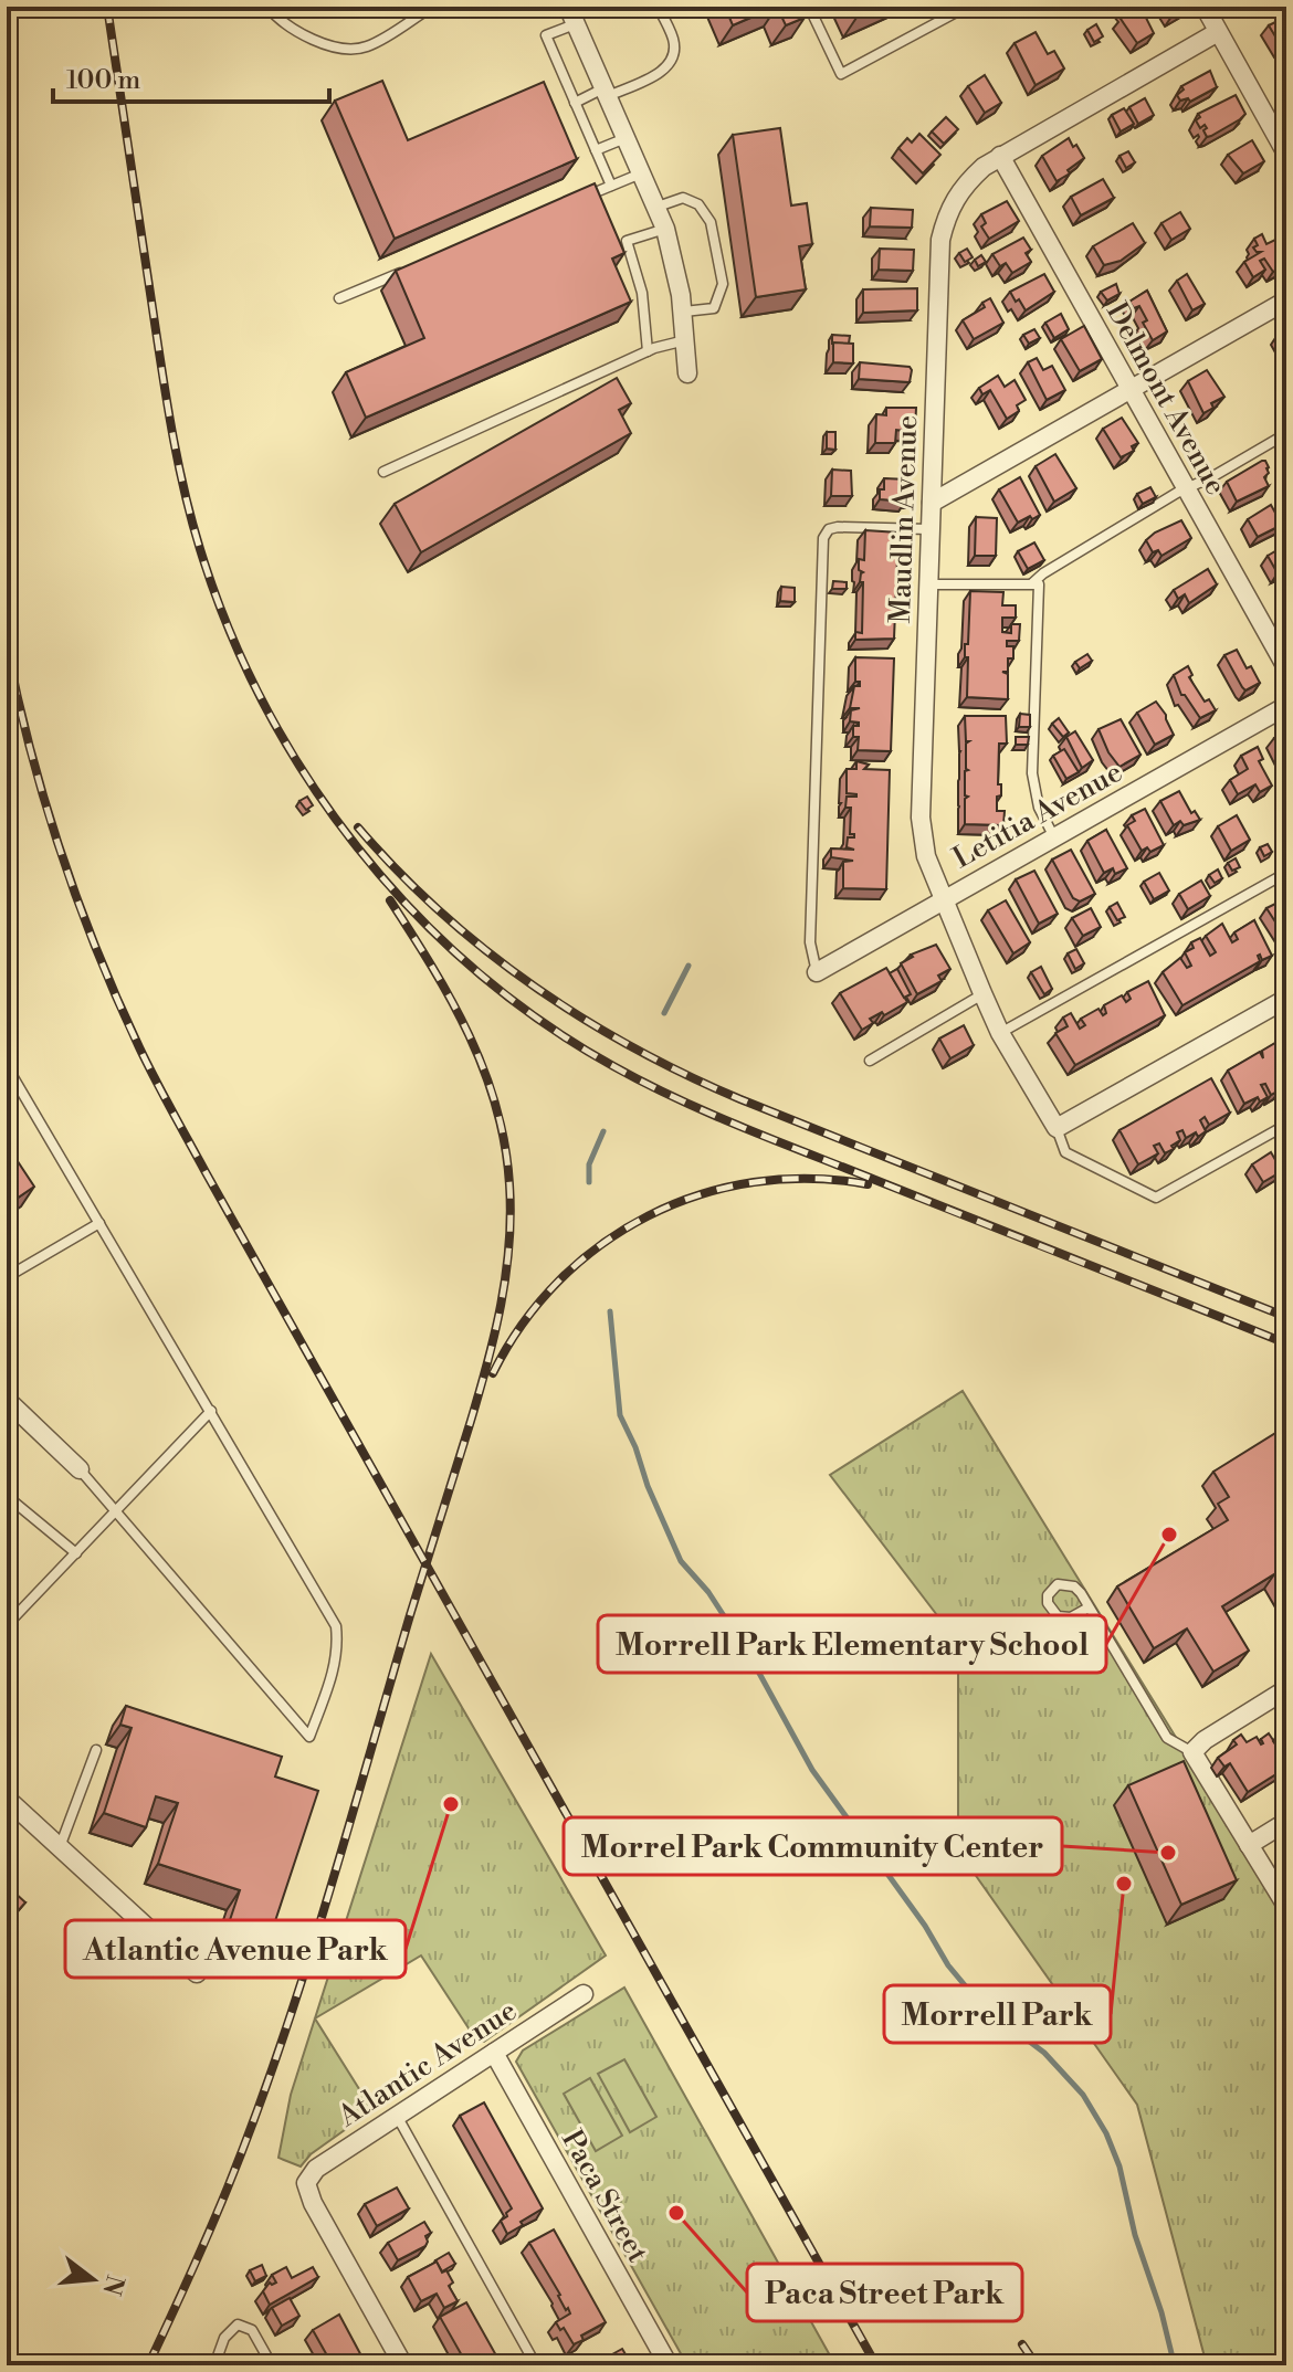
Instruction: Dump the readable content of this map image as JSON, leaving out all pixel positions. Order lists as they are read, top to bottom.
{
  "streets": {
    "street": [
      "Delmont Avenue",
      "Maudlin Avenue",
      "Letitia Avenue",
      "Atlantic Avenue",
      "Paca Street"
    ]
  },
  "crossings": [
    ["Delmont Avenue", "Maudlin Avenue"],
    ["Maudlin Avenue", "Letitia Avenue"],
    ["Atlantic Avenue", "Paca Street"]
  ],
  "places": [
    "Morrell Park Elementary School",
    "Atlantic Avenue Park",
    "Morrel Park Community Center",
    "Morrell Park",
    "Paca Street Park"
  ],
  "scale_bar": "100 m",
  "north": "right"
}
